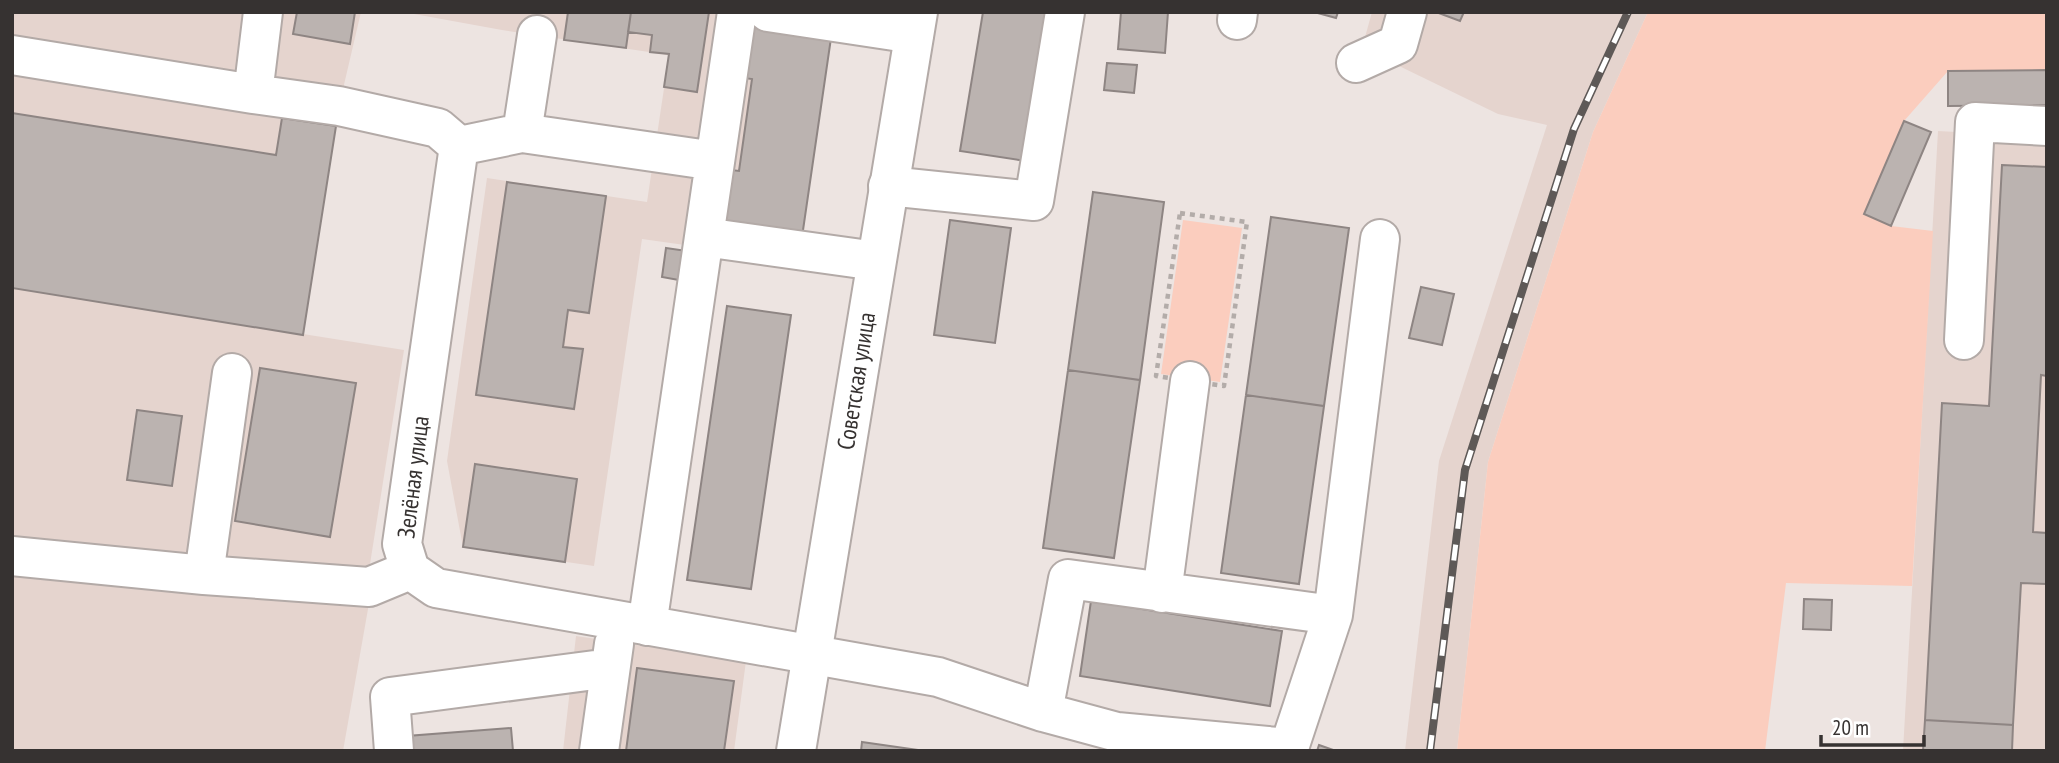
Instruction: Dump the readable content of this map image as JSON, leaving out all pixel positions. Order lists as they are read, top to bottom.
{
  "streets": {
    "street": ["Советская улица", "Зелёная улица"]
  },
  "crossings": [
    ["Советская улица", "Зелёная улица"]
  ],
  "scale_bar": "20 m"
}
